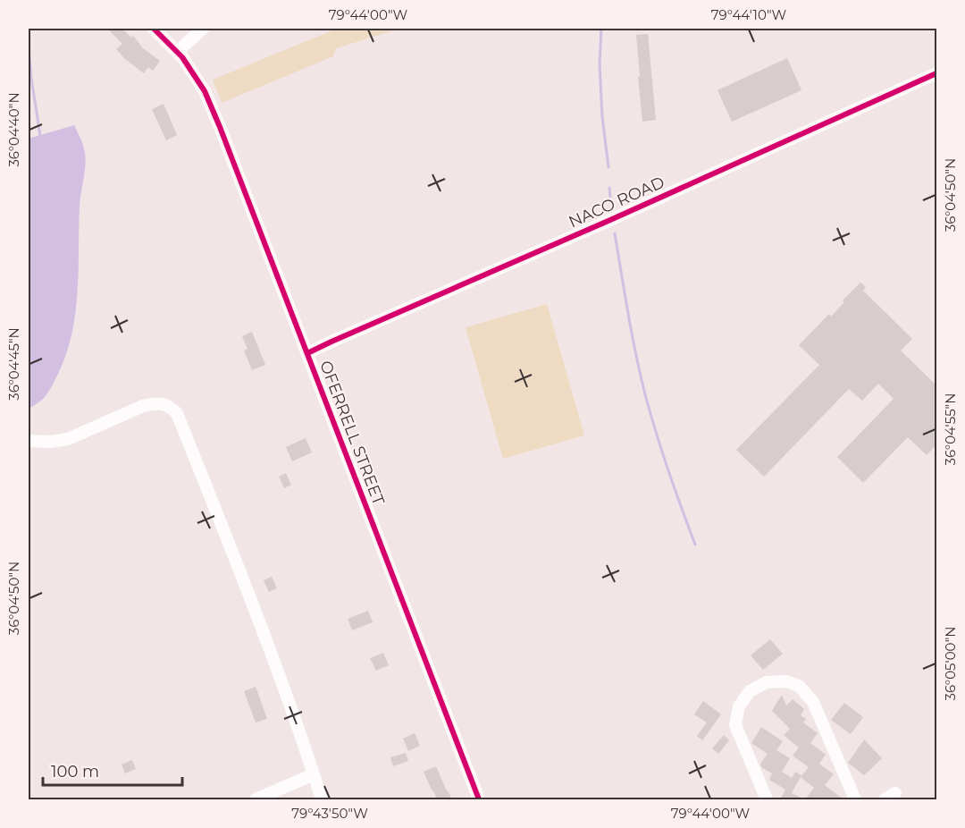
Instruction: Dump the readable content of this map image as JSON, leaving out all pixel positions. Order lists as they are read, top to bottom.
{
  "streets": {
    "street": ["NACO ROAD", "OFERRELL STREET"]
  },
  "crossings": [
    ["NACO ROAD", "OFERRELL STREET"]
  ],
  "scale_bar": "100 m",
  "coordinates": [
    "79°44'00\"W",
    "79°44'10\"W",
    "36°04'40\"N",
    "36°04'50\"N",
    "36°04'45\"N",
    "36°04'55\"N",
    "36°05'00\"N",
    "79°43'50\"W"
  ]
}
